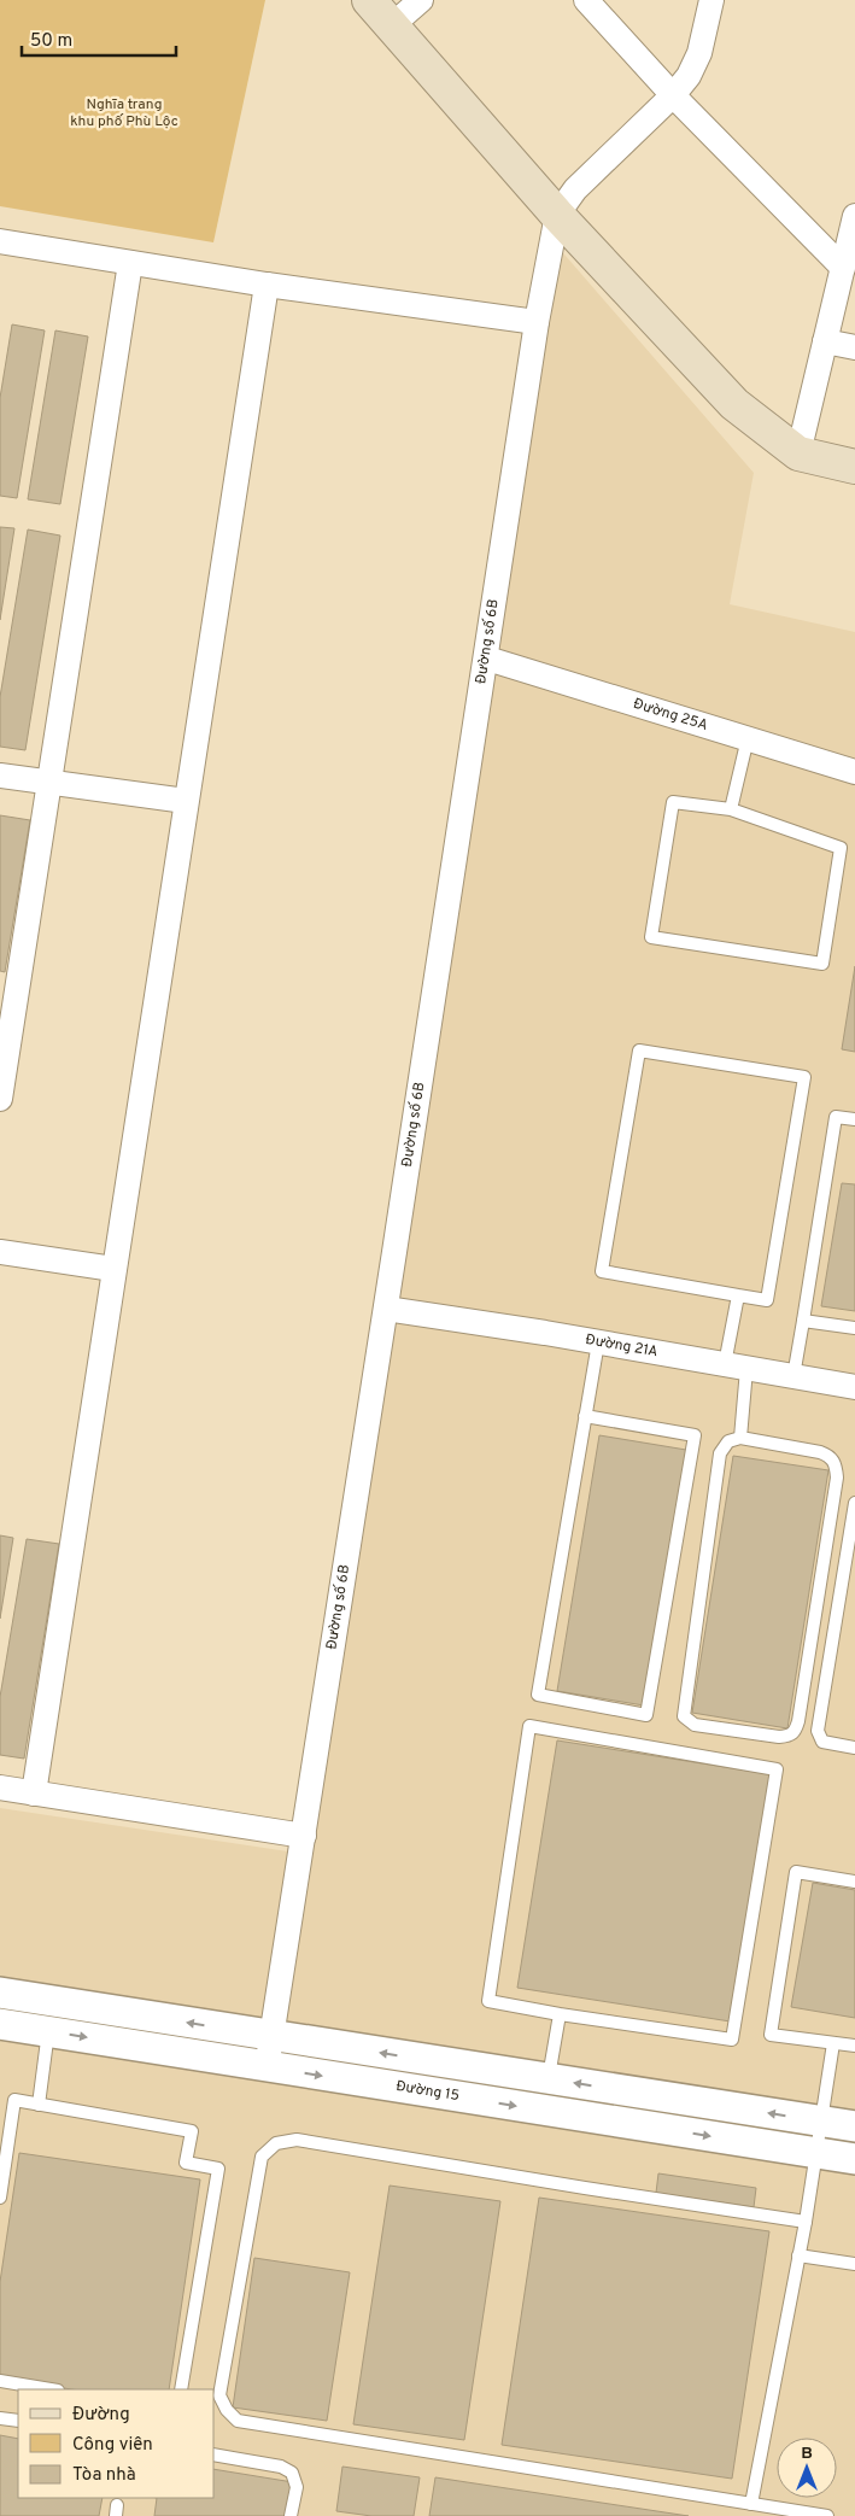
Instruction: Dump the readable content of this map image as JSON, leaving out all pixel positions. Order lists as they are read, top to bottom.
{
  "streets": {
    "street": [
      "Đường số 6B",
      "Đường 25A",
      "Đường 21A",
      "Đường 15"
    ]
  },
  "crossings": [
    ["Đường số 6B", "Đường 25A"],
    ["Đường số 6B", "Đường 21A"],
    ["Đường số 6B", "Đường 15"]
  ],
  "parks": ["Nghĩa trang khu phố Phù Lộc"],
  "legend": ["Đường", "Công viên", "Tòa nhà"],
  "scale_bar": "50 m",
  "north": "top"
}
